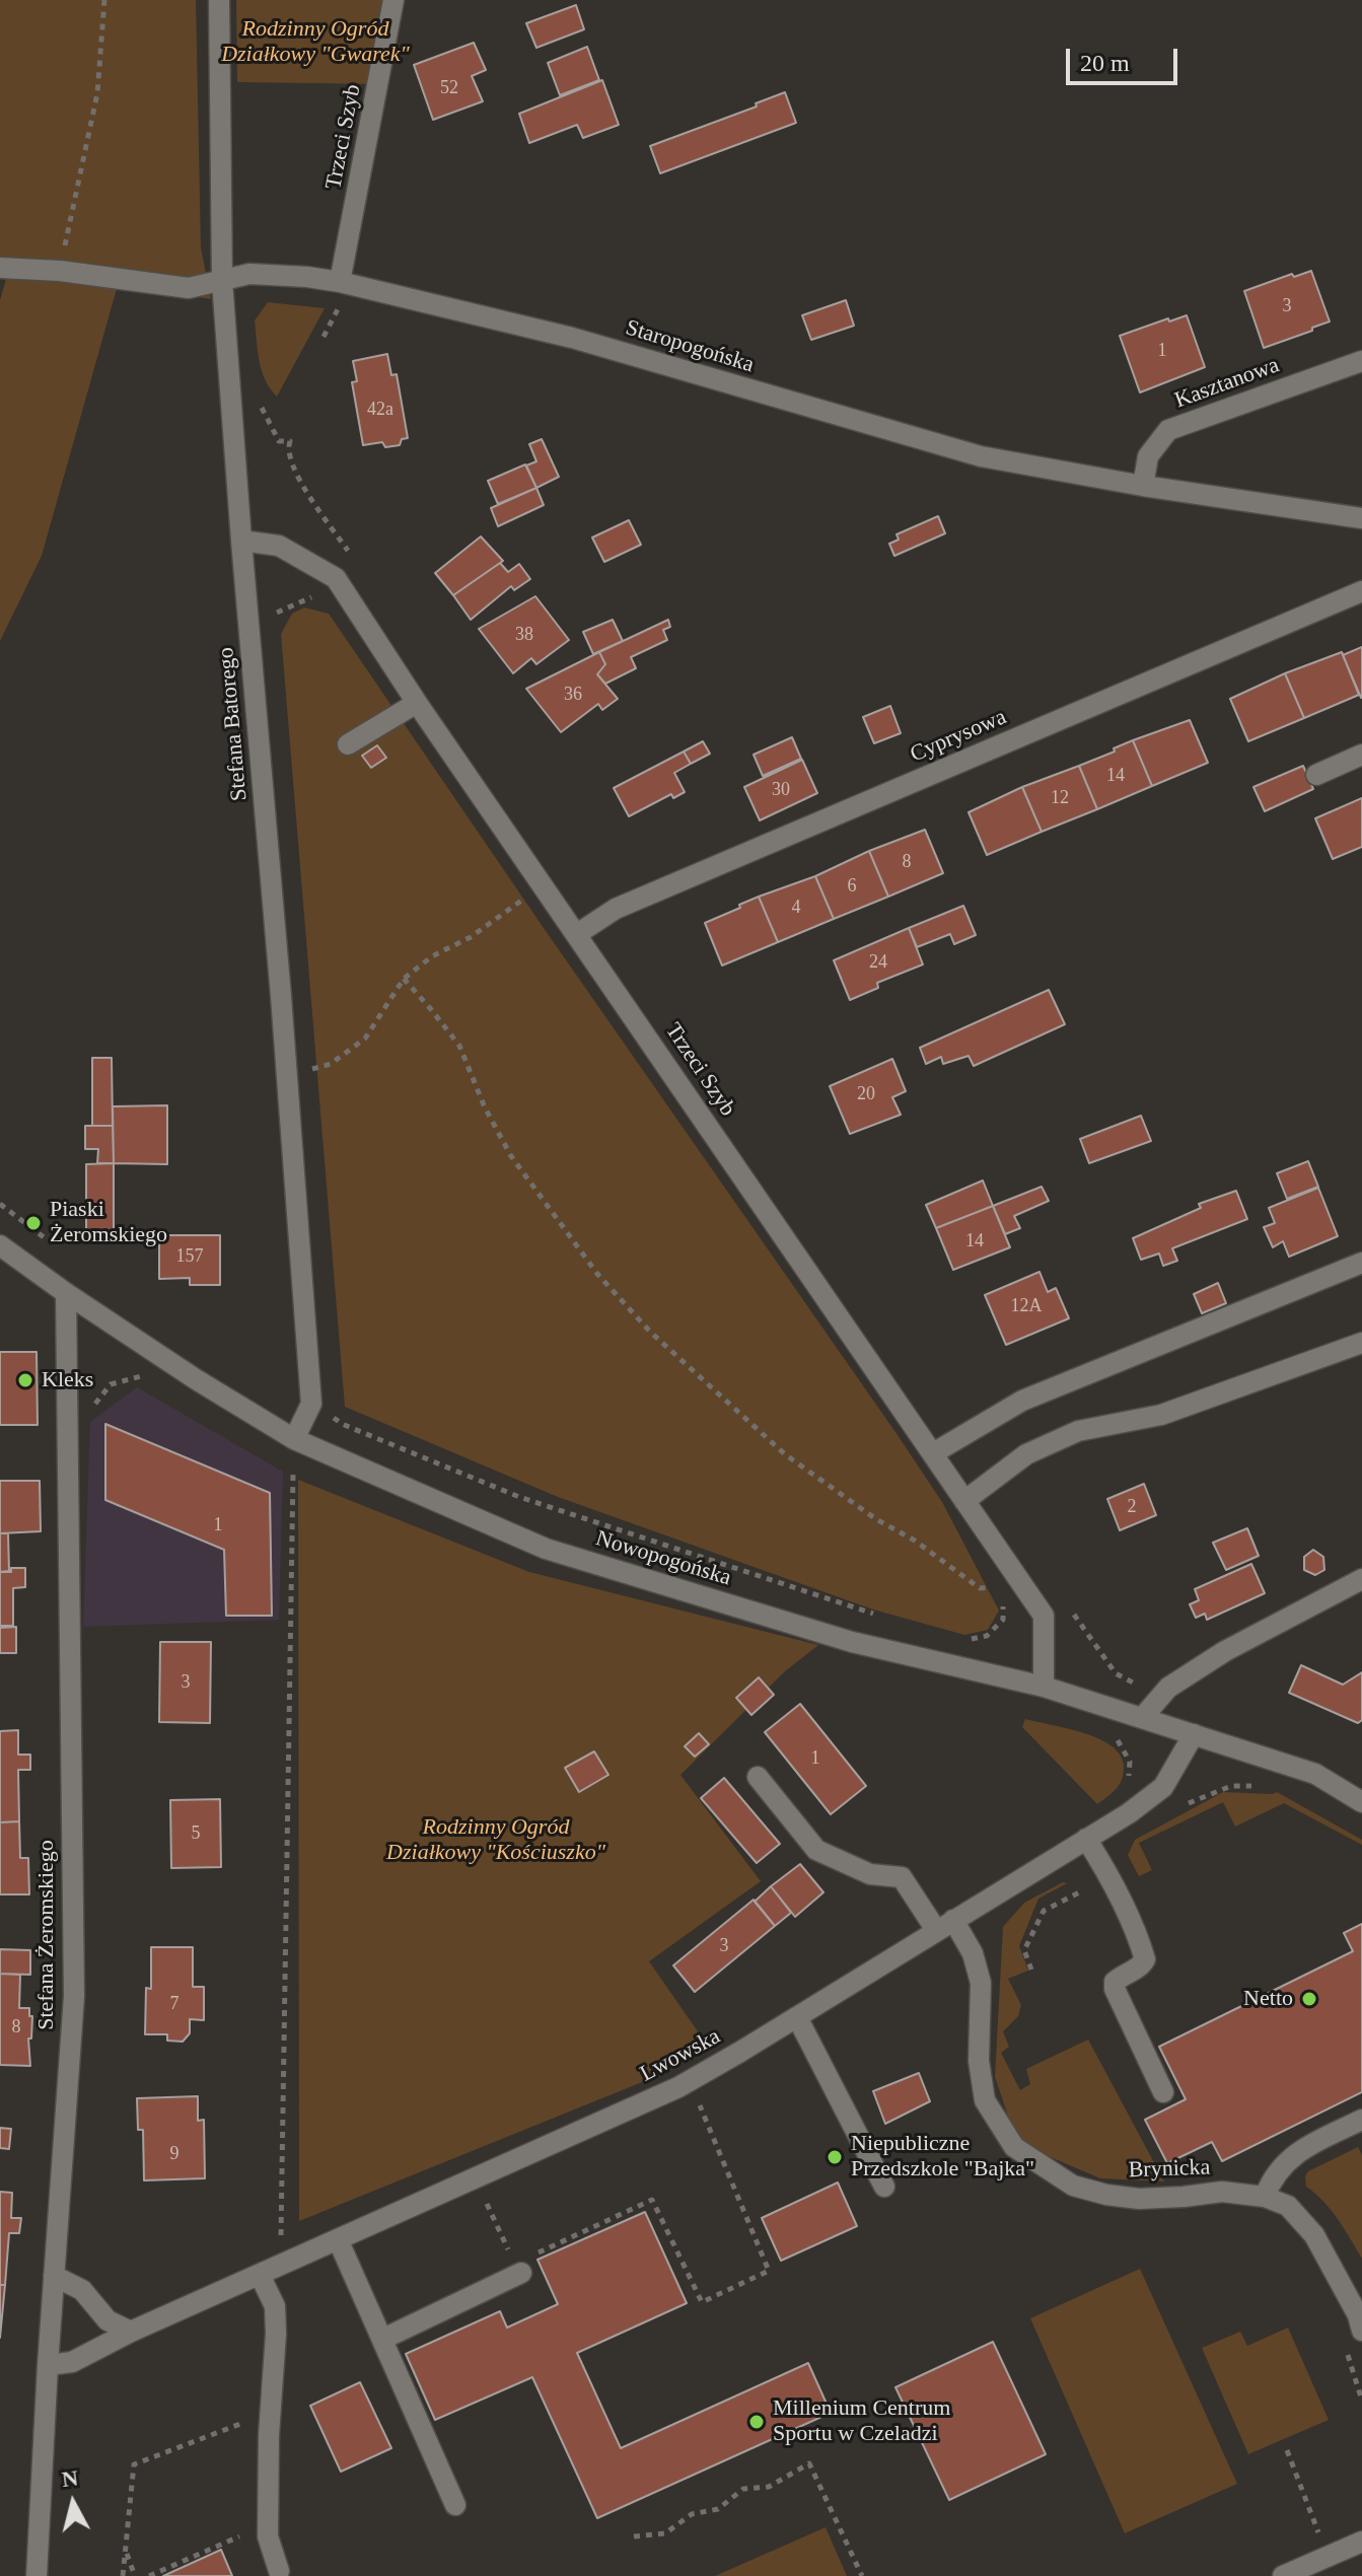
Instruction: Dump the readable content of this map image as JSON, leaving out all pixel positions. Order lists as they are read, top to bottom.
{
  "streets": {
    "street": [
      "Trzeci Szyb",
      "Staropogońska",
      "Kasztanowa",
      "Stefana Batorego",
      "Cyprysowa",
      "Nowopogońska",
      "Stefana Żeromskiego",
      "Lwowska",
      "Brynicka"
    ]
  },
  "crossings": [
    ["Trzeci Szyb", "Staropogońska"],
    ["Trzeci Szyb", "Stefana Batorego"],
    ["Trzeci Szyb", "Cyprysowa"],
    ["Trzeci Szyb", "Nowopogońska"],
    ["Staropogońska", "Kasztanowa"],
    ["Staropogońska", "Stefana Batorego"],
    ["Nowopogońska", "Stefana Żeromskiego"],
    ["Nowopogońska", "Lwowska"],
    ["Stefana Żeromskiego", "Lwowska"],
    ["Lwowska", "Brynicka"]
  ],
  "parks": ["Rodzinny Ogród Działkowy \"Gwarek\"", "Rodzinny Ogród Działkowy \"Kościuszko\""],
  "places": [
    "Piaski Żeromskiego",
    "Kleks",
    "Netto",
    "Niepubliczne Przedszkole \"Bajka\"",
    "Millenium Centrum Sportu w Czeladzi"
  ],
  "house_numbers": [
    "52",
    "3",
    "1",
    "42a",
    "38",
    "36",
    "14",
    "30",
    "12",
    "8",
    "6",
    "4",
    "24",
    "20",
    "14",
    "157",
    "12A",
    "2",
    "1",
    "3",
    "1",
    "5",
    "3",
    "7",
    "8",
    "9"
  ],
  "scale_bar": "20 m",
  "north": "top"
}
